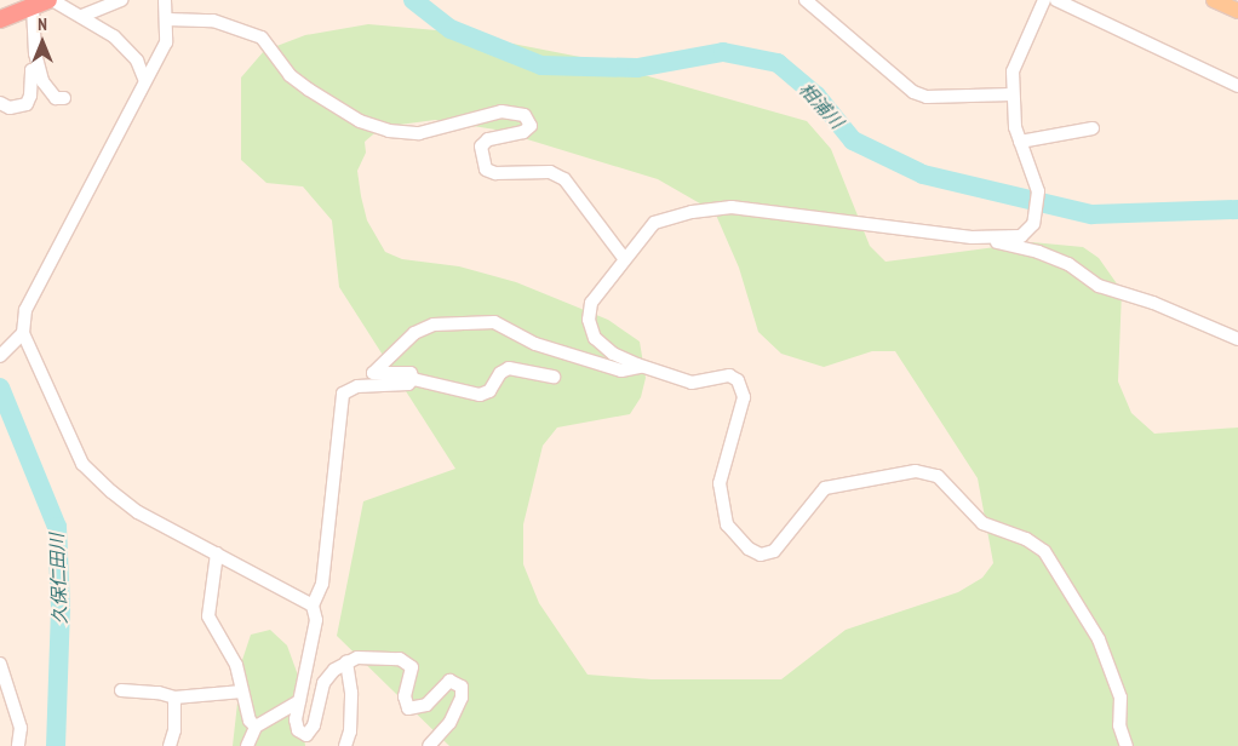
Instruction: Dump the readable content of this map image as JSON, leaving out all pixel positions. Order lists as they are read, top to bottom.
{
  "water": ["相浦川", "久保仁田川"],
  "north": "top"
}
